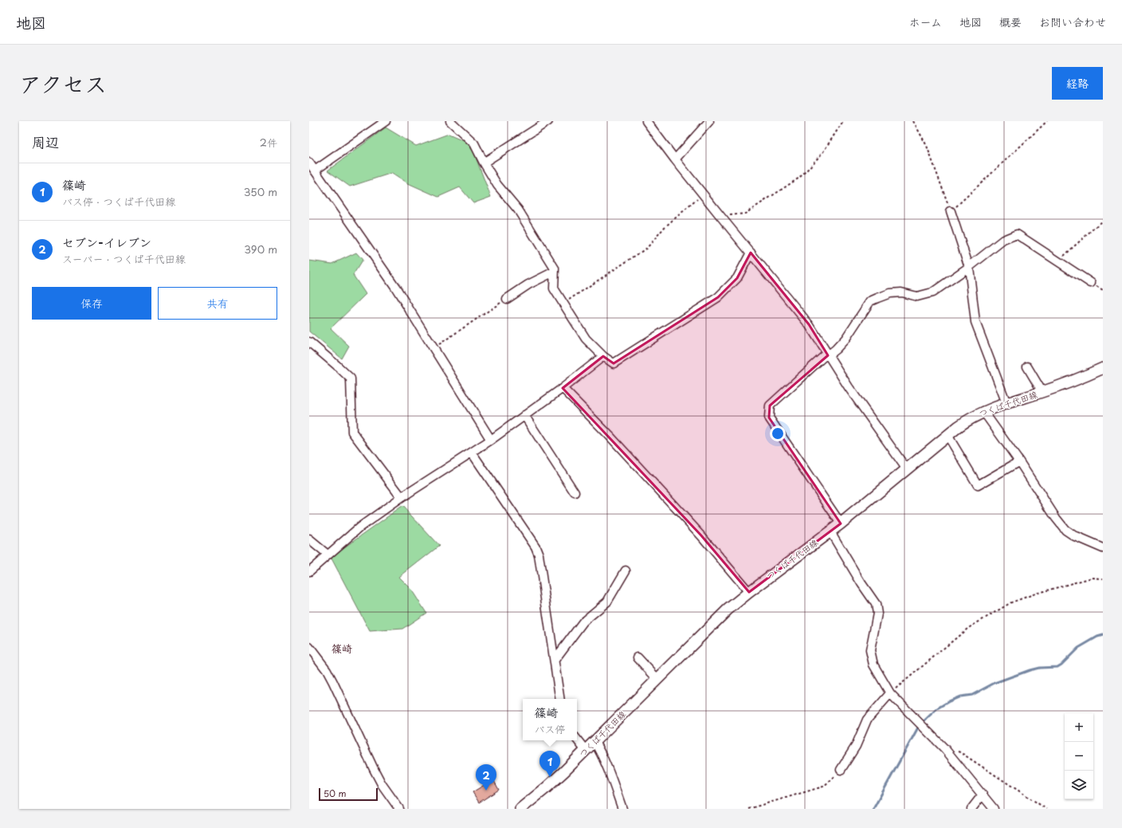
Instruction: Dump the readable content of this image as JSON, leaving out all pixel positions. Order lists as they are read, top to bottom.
{
  "streets": {
    "main road": ["つくば千代田線"]
  },
  "districts": ["篠崎"],
  "scale_bar": "50 m",
  "page": {
    "header": "地図",
    "nav": [
      "ホーム",
      "地図",
      "概要",
      "お問い合わせ"
    ],
    "title": "アクセス",
    "buttons": [
      "経路",
      ["保存", "共有"]
    ],
    "heading": ["周辺", "2件"],
    "list": [
      {
        "mark": "1",
        "name": "篠崎",
        "note": "バス停 · つくば千代田線",
        "value": "350 m"
      },
      {
        "mark": "2",
        "name": "セブン-イレブン",
        "note": "スーパー · つくば千代田線",
        "value": "390 m"
      }
    ],
    "popup": ["篠崎", "バス停"],
    "map_buttons": ["+", "−"],
    "pins": ["1", "2"],
    "scale": "50 m"
  }
}
